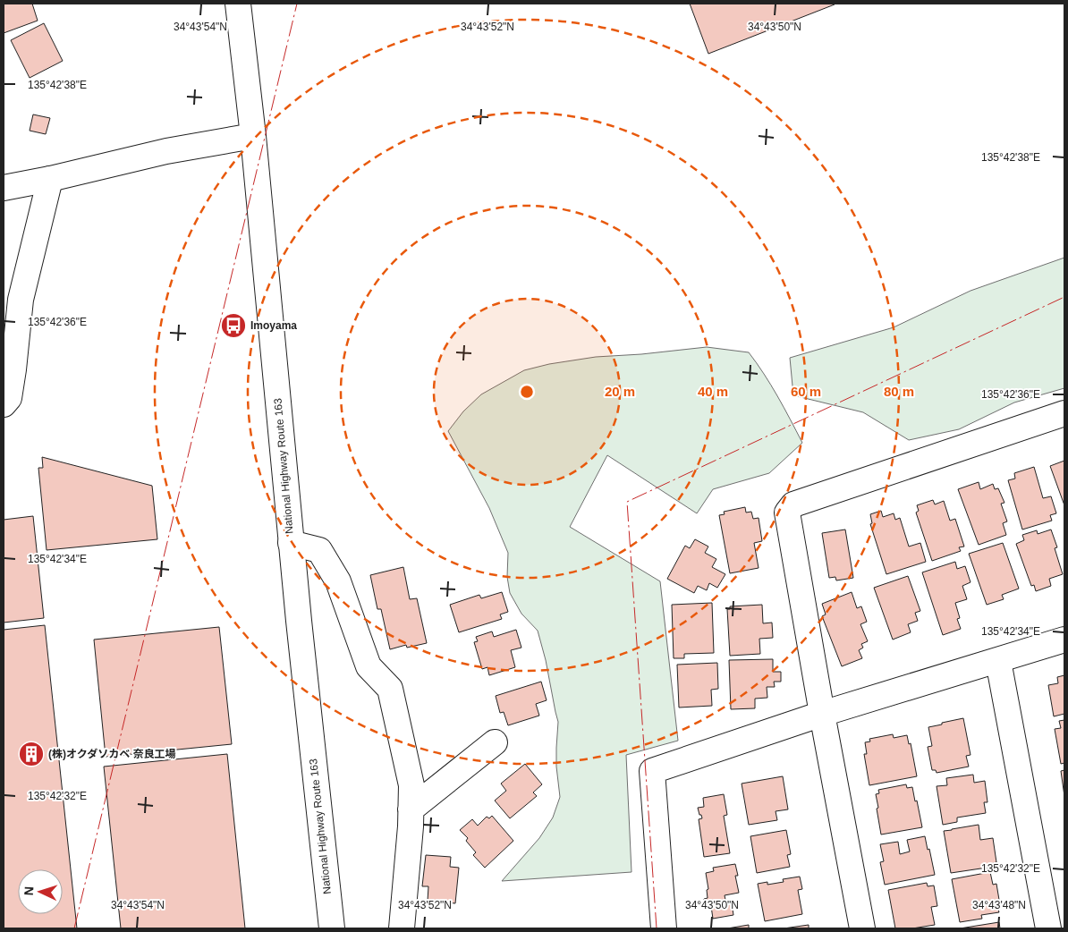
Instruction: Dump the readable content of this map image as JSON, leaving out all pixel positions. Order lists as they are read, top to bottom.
{
  "streets": {
    "main road": ["National Highway Route 163"]
  },
  "places": {
    "bus stop": ["Imoyama"],
    "building": ["(株)オクダソカベ 奈良工場"]
  },
  "north": "left",
  "coordinates": [
    "34°43'54\"N",
    "34°43'52\"N",
    "34°43'50\"N",
    "135°42'38\"E",
    "135°42'36\"E",
    "135°42'34\"E",
    "135°42'32\"E",
    "34°43'48\"N"
  ],
  "rings": [
    "20 m",
    "40 m",
    "60 m",
    "80 m"
  ]
}
